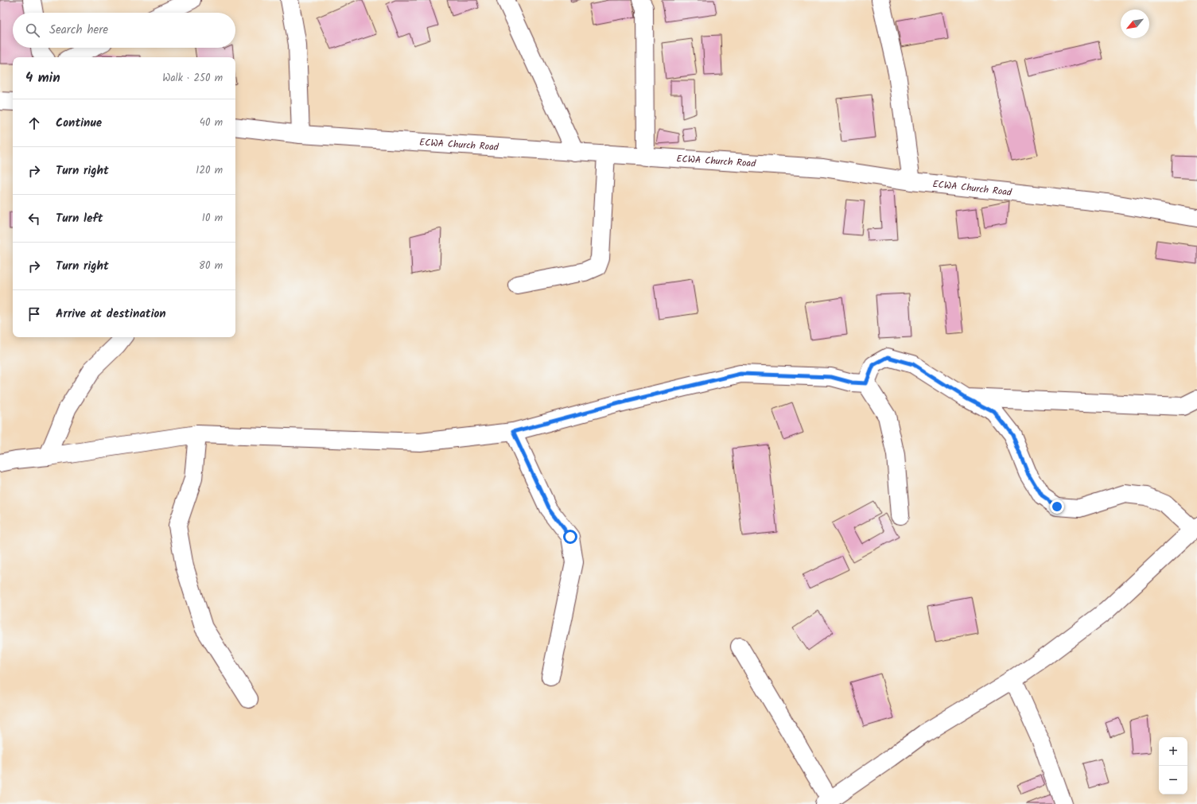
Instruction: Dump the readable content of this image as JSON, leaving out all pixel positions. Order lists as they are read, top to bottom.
{
  "streets": {
    "street": ["ECWA Church Road"]
  },
  "north": "bottom left",
  "page": {
    "search": "Search here",
    "heading": ["4 min", "Walk · 250 m"],
    "list": [
      ["Continue", "40 m"],
      ["Turn right", "120 m"],
      ["Turn left", "10 m"],
      ["Turn right", "80 m"],
      "Arrive at destination"
    ],
    "map_buttons": ["+", "−"]
  }
}
